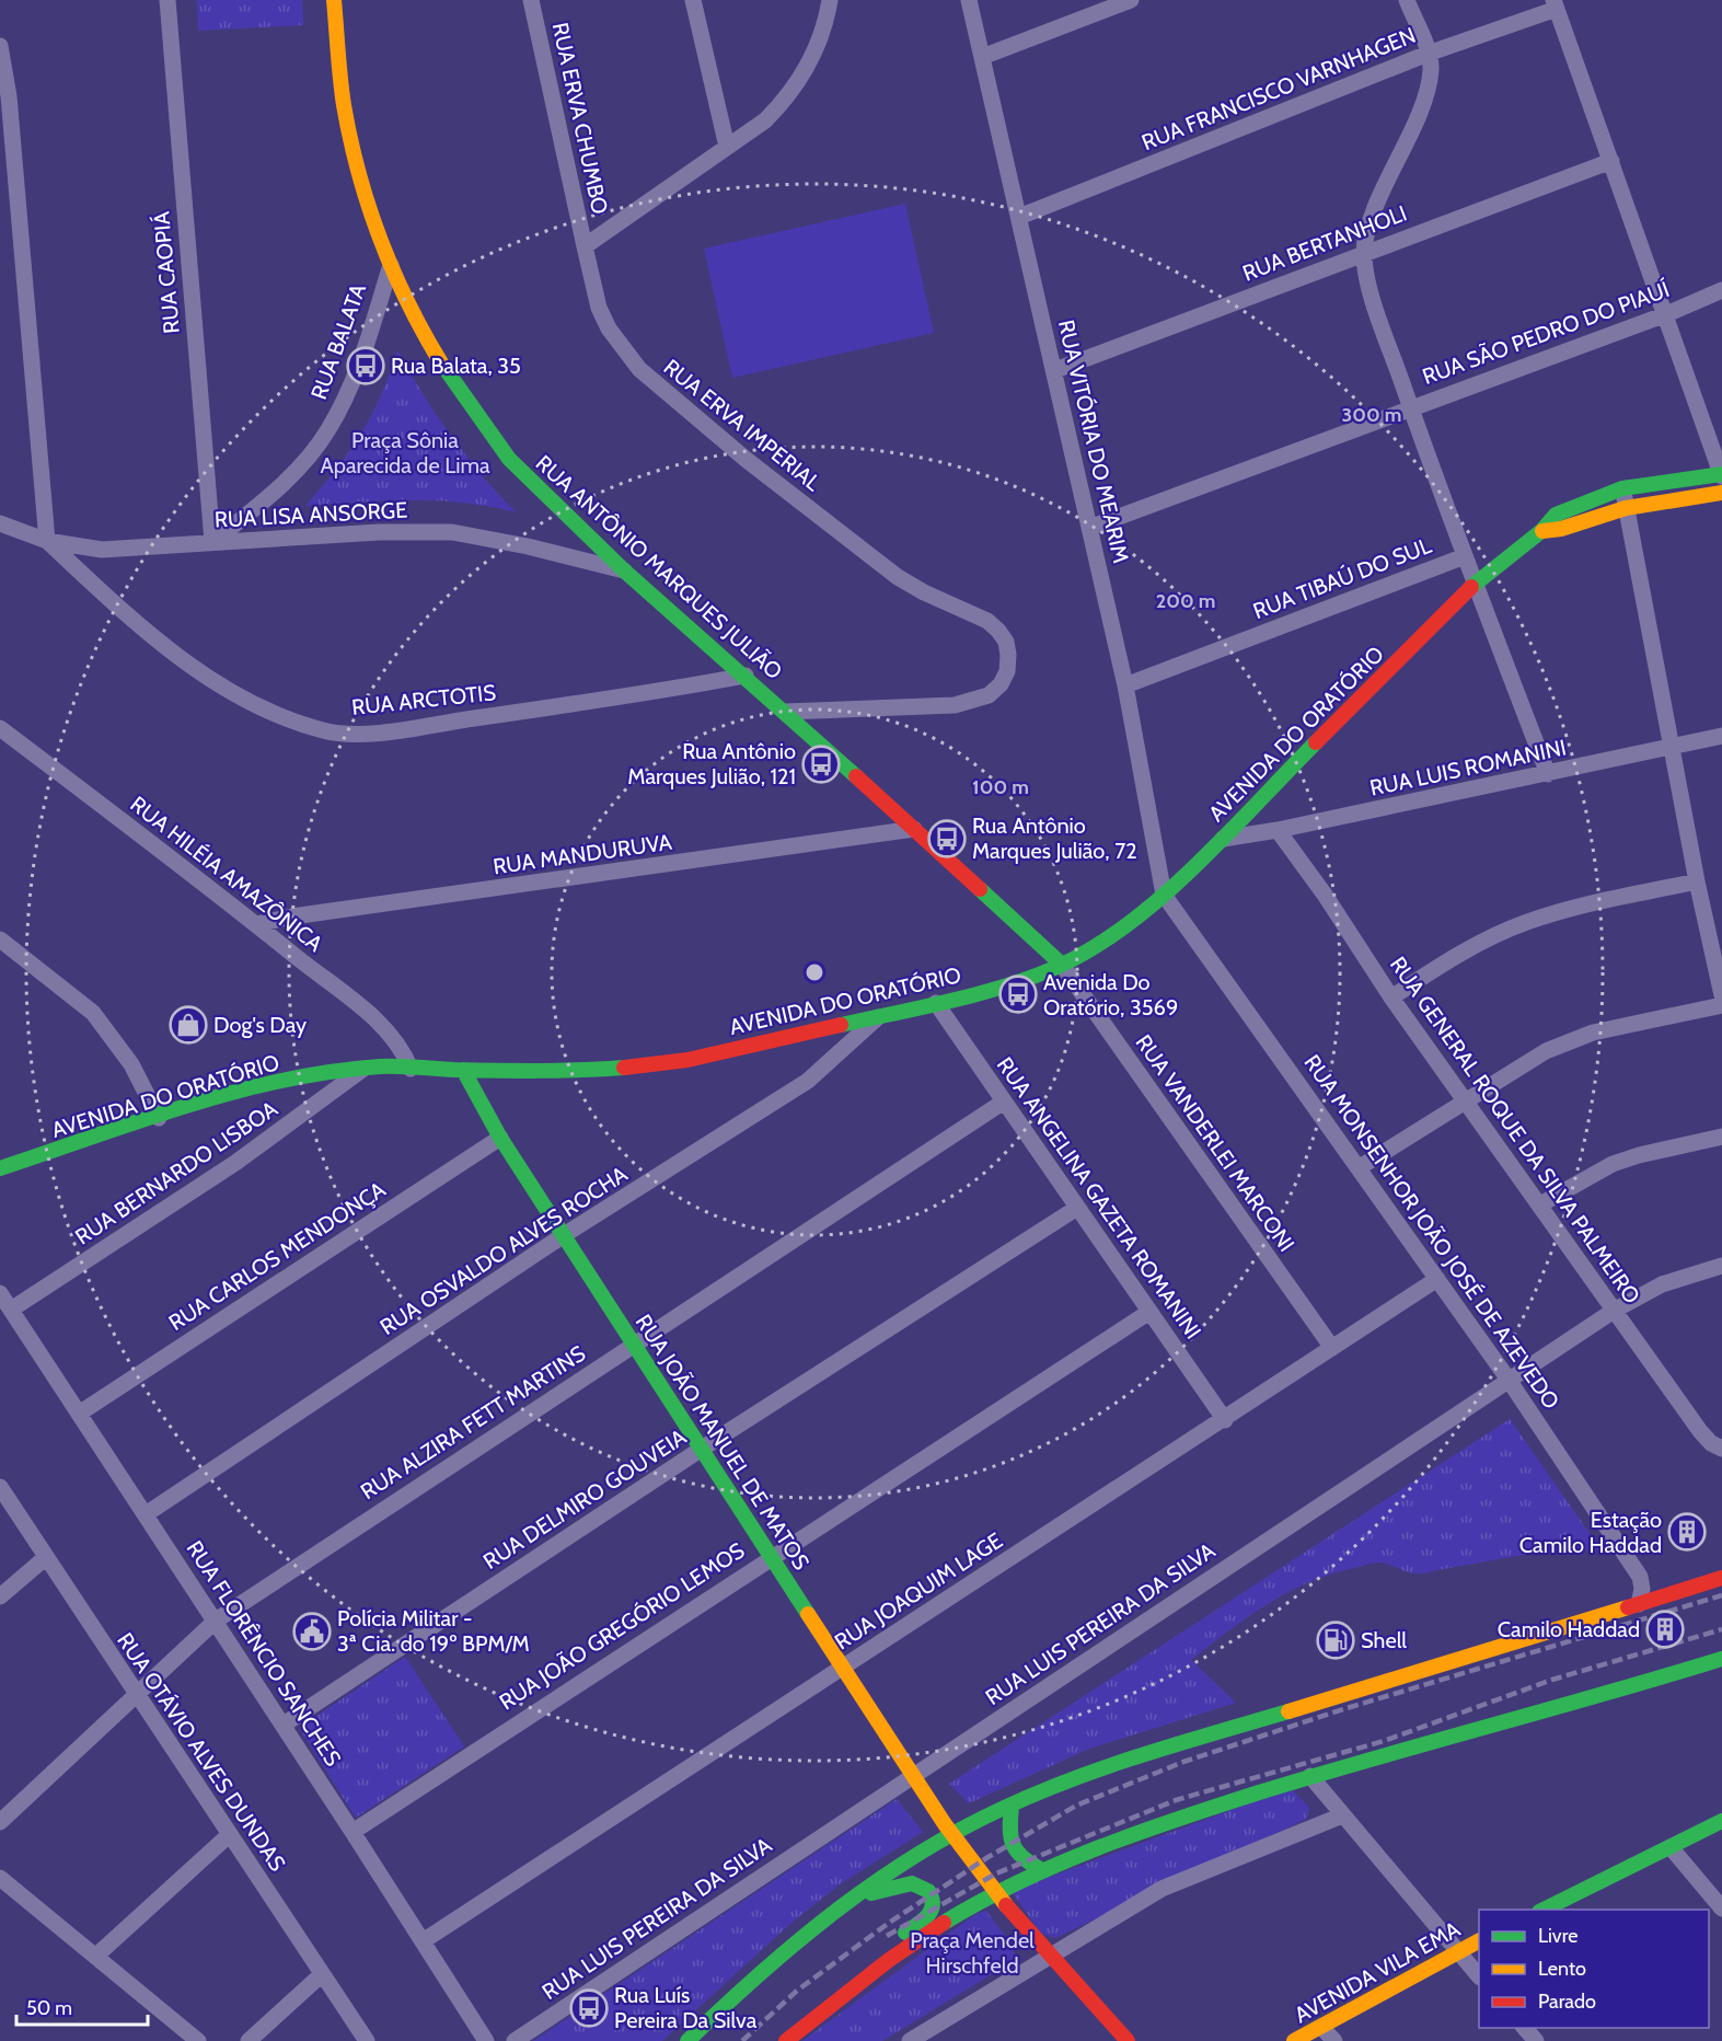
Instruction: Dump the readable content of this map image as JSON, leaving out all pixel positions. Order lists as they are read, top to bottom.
{
  "streets": {
    "main road": [
      "RUA ANTÔNIO MARQUES JULIÃO",
      "AVENIDA DO ORATÓRIO",
      "RUA JOÃO MANUEL DE MATOS",
      "AVENIDA VILA EMA"
    ],
    "street": [
      "RUA FRANCISCO VARNHAGEN",
      "RUA ERVA CHUMBO",
      "RUA BERTANHOLI",
      "RUA CAOPIÁ",
      "RUA SÃO PEDRO DO PIAUÍ",
      "RUA BALATA",
      "RUA ERVA IMPERIAL",
      "RUA VITÓRIA DO MEARIM",
      "RUA LISA ANSORGE",
      "RUA TIBAÚ DO SUL",
      "RUA ARCTOTIS",
      "RUA LUIS ROMANINI",
      "RUA MANDURUVA",
      "RUA HILÉIA AMAZÔNICA",
      "RUA GENERAL ROQUE DA SILVA PALMEIRO",
      "RUA VANDERLEI MARCONI",
      "RUA BERNARDO LISBOA",
      "RUA ANGELINA GAZETA ROMANINI",
      "RUA MONSENHOR JOÃO JOSÉ DE AZEVEDO",
      "RUA OSVALDO ALVES ROCHA",
      "RUA CARLOS MENDONÇA",
      "RUA ALZIRA FETT MARTINS",
      "RUA DELMIRO GOUVEIA",
      "RUA JOAQUIM LAGE",
      "RUA LUIS PEREIRA DA SILVA",
      "RUA JOÃO GREGÓRIO LEMOS",
      "RUA FLORÊNCIO SANCHES",
      "RUA OTÁVIO ALVES DUNDAS"
    ]
  },
  "crossings": [
    ["RUA FRANCISCO VARNHAGEN", "RUA VITÓRIA DO MEARIM"],
    ["RUA ERVA CHUMBO", "RUA ERVA IMPERIAL"],
    ["RUA BERTANHOLI", "RUA VITÓRIA DO MEARIM"],
    ["RUA CAOPIÁ", "RUA BALATA"],
    ["RUA CAOPIÁ", "RUA LISA ANSORGE"],
    ["RUA SÃO PEDRO DO PIAUÍ", "RUA VITÓRIA DO MEARIM"],
    ["RUA BALATA", "RUA LISA ANSORGE"],
    ["RUA BALATA", "RUA ANTÔNIO MARQUES JULIÃO"],
    ["RUA ERVA IMPERIAL", "RUA ANTÔNIO MARQUES JULIÃO"],
    ["RUA VITÓRIA DO MEARIM", "RUA TIBAÚ DO SUL"],
    ["RUA VITÓRIA DO MEARIM", "AVENIDA DO ORATÓRIO"],
    ["RUA VITÓRIA DO MEARIM", "RUA MONSENHOR JOÃO JOSÉ DE AZEVEDO"],
    ["RUA LISA ANSORGE", "RUA ANTÔNIO MARQUES JULIÃO"],
    ["RUA LISA ANSORGE", "RUA ARCTOTIS"],
    ["RUA ANTÔNIO MARQUES JULIÃO", "RUA ARCTOTIS"],
    ["RUA ANTÔNIO MARQUES JULIÃO", "AVENIDA DO ORATÓRIO"],
    ["RUA ANTÔNIO MARQUES JULIÃO", "RUA MANDURUVA"],
    ["RUA ANTÔNIO MARQUES JULIÃO", "RUA VANDERLEI MARCONI"],
    ["AVENIDA DO ORATÓRIO", "RUA LUIS ROMANINI"],
    ["AVENIDA DO ORATÓRIO", "RUA HILÉIA AMAZÔNICA"],
    ["AVENIDA DO ORATÓRIO", "RUA VANDERLEI MARCONI"],
    ["AVENIDA DO ORATÓRIO", "RUA BERNARDO LISBOA"],
    ["AVENIDA DO ORATÓRIO", "RUA ANGELINA GAZETA ROMANINI"],
    ["AVENIDA DO ORATÓRIO", "RUA MONSENHOR JOÃO JOSÉ DE AZEVEDO"],
    ["AVENIDA DO ORATÓRIO", "RUA OSVALDO ALVES ROCHA"],
    ["AVENIDA DO ORATÓRIO", "RUA JOÃO MANUEL DE MATOS"],
    ["RUA LUIS ROMANINI", "RUA GENERAL ROQUE DA SILVA PALMEIRO"],
    ["RUA MANDURUVA", "RUA HILÉIA AMAZÔNICA"],
    ["RUA GENERAL ROQUE DA SILVA PALMEIRO", "RUA LUIS PEREIRA DA SILVA"],
    ["RUA VANDERLEI MARCONI", "RUA JOAQUIM LAGE"],
    ["RUA BERNARDO LISBOA", "RUA FLORÊNCIO SANCHES"],
    ["RUA ANGELINA GAZETA ROMANINI", "RUA ALZIRA FETT MARTINS"],
    ["RUA ANGELINA GAZETA ROMANINI", "RUA DELMIRO GOUVEIA"],
    ["RUA ANGELINA GAZETA ROMANINI", "RUA JOAQUIM LAGE"],
    ["RUA ANGELINA GAZETA ROMANINI", "RUA JOÃO GREGÓRIO LEMOS"],
    ["RUA MONSENHOR JOÃO JOSÉ DE AZEVEDO", "RUA JOAQUIM LAGE"],
    ["RUA MONSENHOR JOÃO JOSÉ DE AZEVEDO", "RUA LUIS PEREIRA DA SILVA"],
    ["RUA OSVALDO ALVES ROCHA", "RUA JOÃO MANUEL DE MATOS"],
    ["RUA OSVALDO ALVES ROCHA", "RUA FLORÊNCIO SANCHES"],
    ["RUA CARLOS MENDONÇA", "RUA JOÃO MANUEL DE MATOS"],
    ["RUA CARLOS MENDONÇA", "RUA FLORÊNCIO SANCHES"],
    ["RUA ALZIRA FETT MARTINS", "RUA JOÃO MANUEL DE MATOS"],
    ["RUA ALZIRA FETT MARTINS", "RUA FLORÊNCIO SANCHES"],
    ["RUA ALZIRA FETT MARTINS", "RUA OTÁVIO ALVES DUNDAS"],
    ["RUA JOÃO MANUEL DE MATOS", "RUA DELMIRO GOUVEIA"],
    ["RUA JOÃO MANUEL DE MATOS", "RUA JOAQUIM LAGE"],
    ["RUA JOÃO MANUEL DE MATOS", "RUA LUIS PEREIRA DA SILVA"],
    ["RUA JOÃO MANUEL DE MATOS", "RUA JOÃO GREGÓRIO LEMOS"],
    ["RUA DELMIRO GOUVEIA", "RUA FLORÊNCIO SANCHES"],
    ["RUA JOAQUIM LAGE", "RUA FLORÊNCIO SANCHES"],
    ["RUA JOÃO GREGÓRIO LEMOS", "RUA FLORÊNCIO SANCHES"]
  ],
  "parks": ["Praça Sônia Aparecida de Lima", "Praça Mendel Hirschfeld"],
  "places": {
    "bus stop": [
      "Rua Balata, 35",
      "Rua Antônio Marques Julião, 121",
      "Rua Antônio Marques Julião, 72",
      "Avenida Do Oratório, 3569",
      "Rua Luís Pereira Da Silva"
    ],
    "shop": ["Dog's Day"],
    "building": ["Estação Camilo Haddad", "Camilo Haddad"],
    "public building": ["Polícia Militar - 3ª Cia. do 19º BPM/M"],
    "fuel station": ["Shell"]
  },
  "legend": ["Livre", "Lento", "Parado"],
  "scale_bar": "50 m",
  "rings": ["300 m", "200 m", "100 m"]
}
